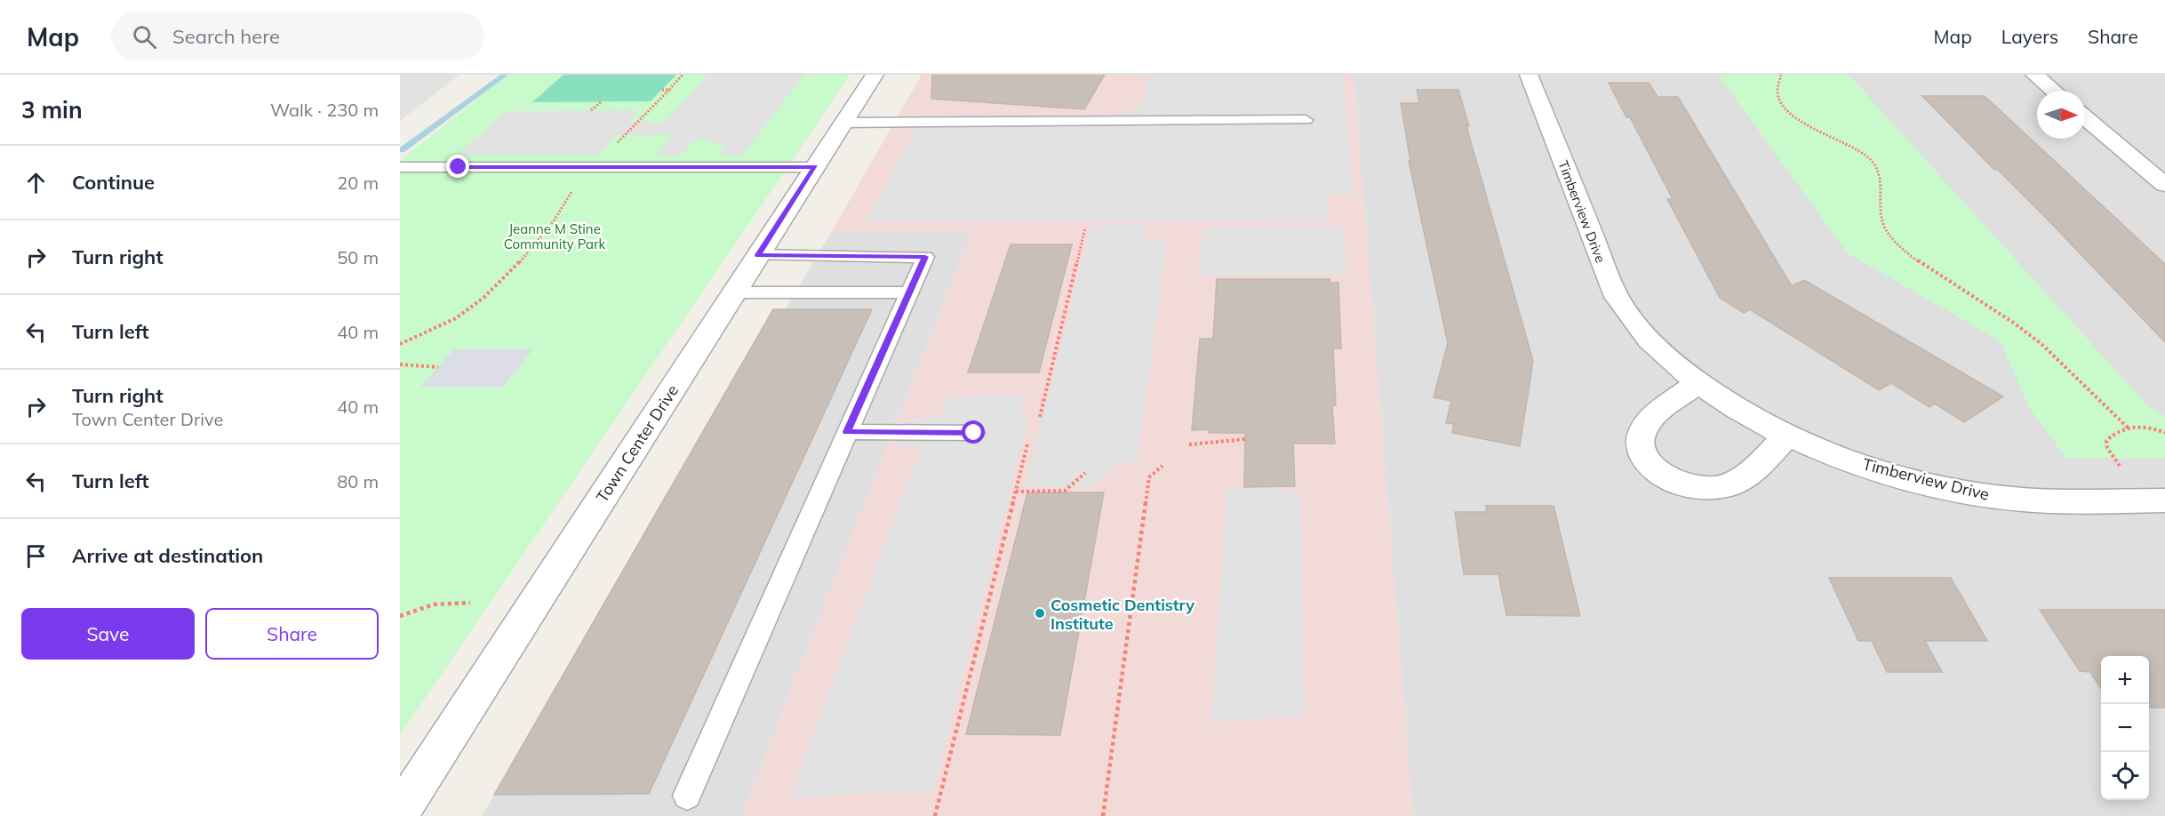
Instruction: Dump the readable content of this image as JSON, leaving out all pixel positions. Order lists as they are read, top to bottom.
{
  "streets": {
    "street": ["Timberview Drive", "Town Center Drive"]
  },
  "parks": ["Jeanne M Stine Community Park"],
  "places": ["Cosmetic Dentistry Institute"],
  "north": "right",
  "page": {
    "header": "Map",
    "search": "Search here",
    "nav": ["Map", "Layers", "Share"],
    "heading": ["3 min", "Walk · 230 m"],
    "list": [
      ["Continue", "20 m"],
      ["Turn right", "50 m"],
      ["Turn left", "40 m"],
      ["Turn right", "Town Center Drive", "40 m"],
      ["Turn left", "80 m"],
      "Arrive at destination"
    ],
    "buttons": ["Save", "Share"],
    "map_buttons": ["+", "−"]
  }
}
